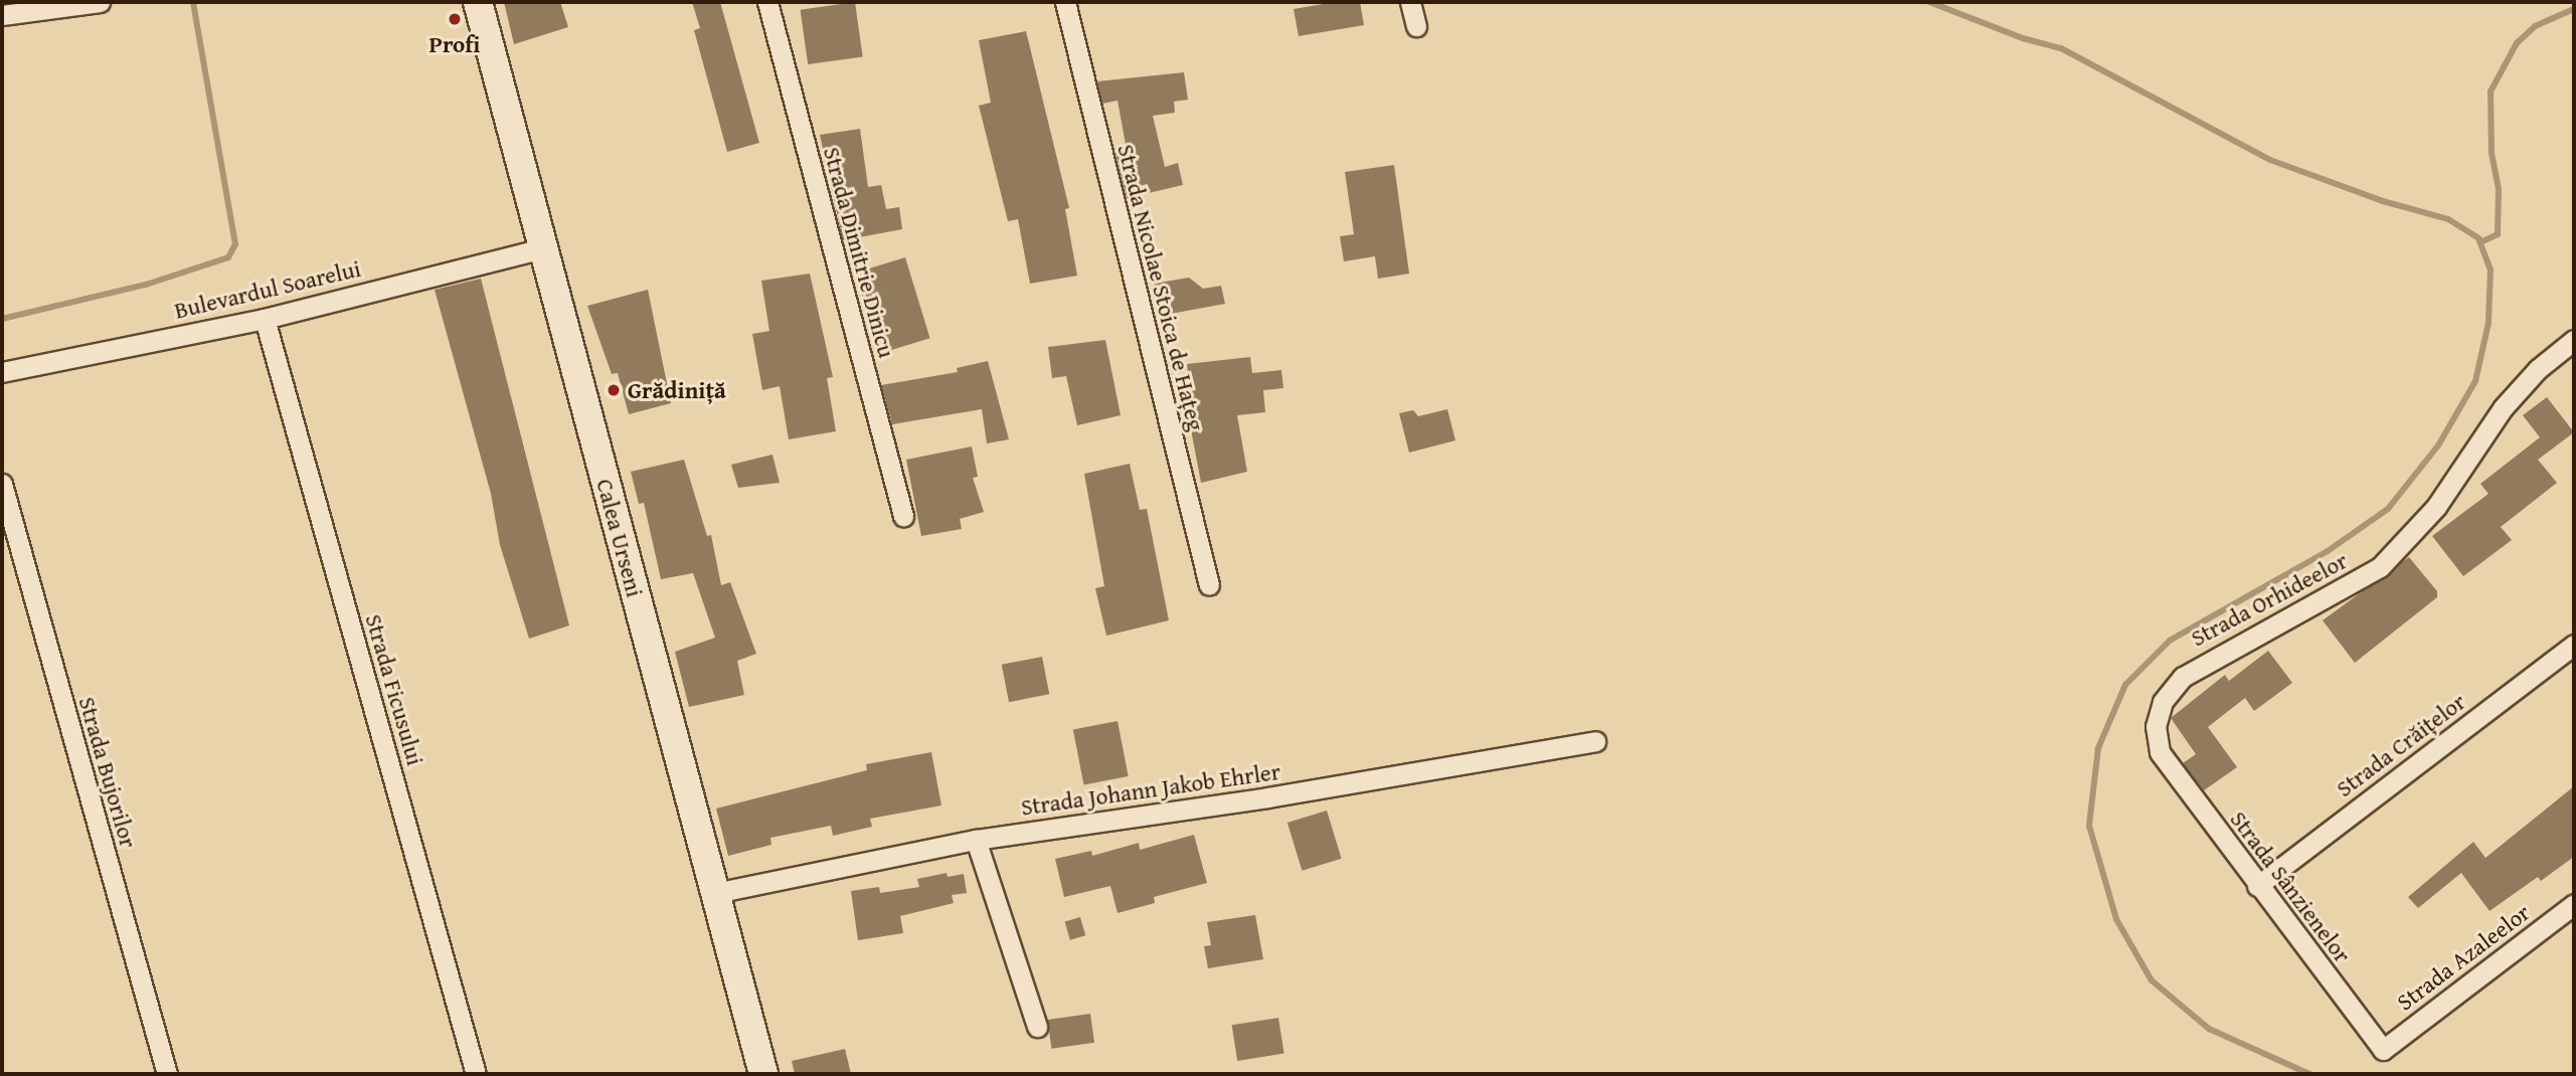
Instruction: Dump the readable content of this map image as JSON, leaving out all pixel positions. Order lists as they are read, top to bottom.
{
  "streets": {
    "street": [
      "Strada Dimitrie Dinicu",
      "Strada Nicolae Stoica de Hațeg",
      "Bulevardul Soarelui",
      "Calea Urseni",
      "Strada Orhideelor",
      "Strada Ficusului",
      "Strada Crăițelor",
      "Strada Bujorilor",
      "Strada Johann Jakob Ehrler",
      "Strada Sânzienelor",
      "Strada Azaleelor"
    ]
  },
  "crossings": [
    ["Bulevardul Soarelui", "Calea Urseni"],
    ["Bulevardul Soarelui", "Strada Ficusului"],
    ["Calea Urseni", "Strada Johann Jakob Ehrler"],
    ["Strada Orhideelor", "Strada Sânzienelor"],
    ["Strada Crăițelor", "Strada Sânzienelor"],
    ["Strada Sânzienelor", "Strada Azaleelor"]
  ],
  "places": ["Profi", "Grădiniță"]
}
